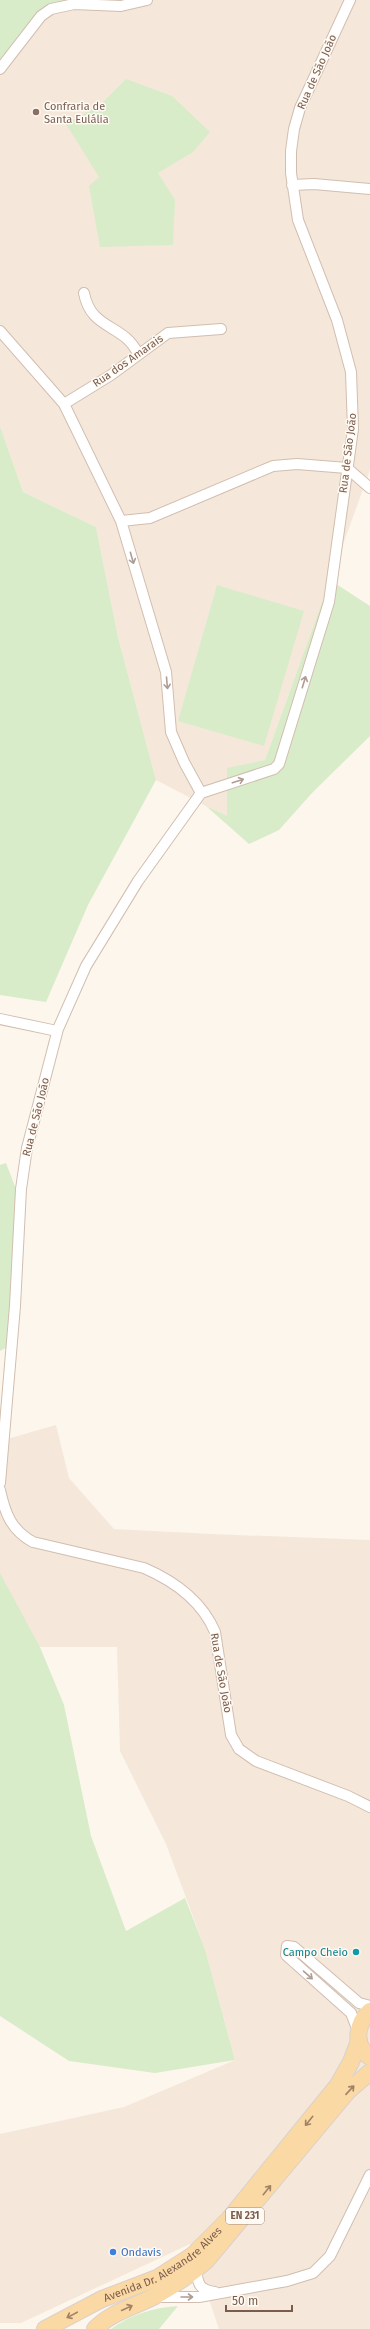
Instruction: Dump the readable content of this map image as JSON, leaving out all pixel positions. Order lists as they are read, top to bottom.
{
  "streets": {
    "main road": ["EN 231", "Avenida Dr. Alexandre Alves"],
    "street": ["Rua de São João", "Rua dos Amarais"]
  },
  "crossings": [
    ["EN 231", "Avenida Dr. Alexandre Alves"]
  ],
  "places": ["Confraria de Santa Eulália", "Campo Cheio", "Ondavis"],
  "scale_bar": "50 m"
}
